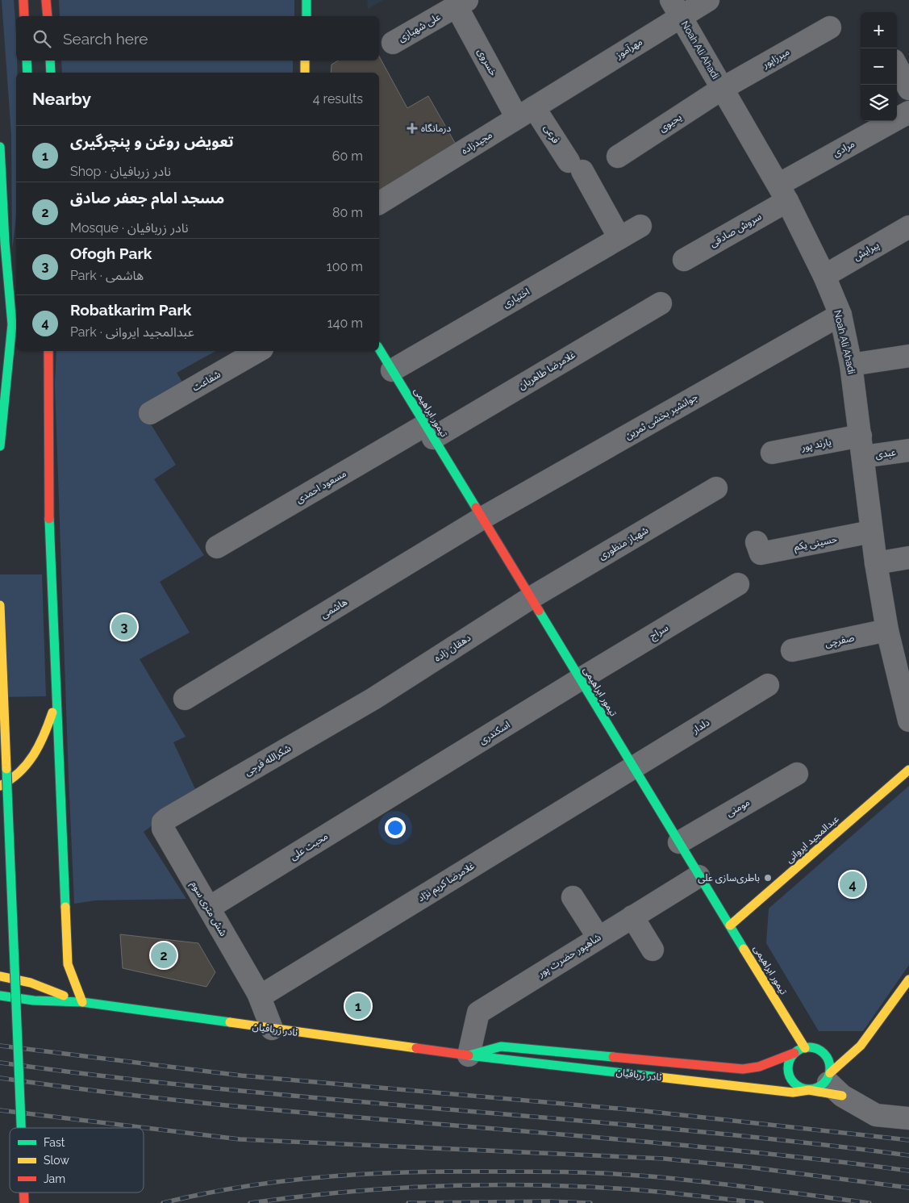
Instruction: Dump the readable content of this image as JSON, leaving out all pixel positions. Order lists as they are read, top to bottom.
{
  "streets": {
    "main road": ["تیمور ابراهیمی", "عبدالمجید ایروانی", "نادر زربافیان"],
    "street": [
      "علی شهبازی",
      "مهرآموز",
      "Noah Ali Ahadi",
      "میرزاپور",
      "خسروی",
      "یحیوی",
      "فرعی",
      "مجیدزاده",
      "مرادی",
      "سروش صادقی",
      "پیرایش",
      "اختیاری",
      "غلامرضا طاهریان",
      "شفاعت",
      "جوانشیر بخشی ثمرین",
      "یارند پور",
      "عبدی",
      "مسعود احمدی",
      "شهباز منظوری",
      "حسینی یکم",
      "هاشمی",
      "سراج",
      "صفرچی",
      "دهقان زاده",
      "دلدار",
      "اسکندری",
      "شکرالله فرجی",
      "مومنی",
      "محبت علی",
      "غلامرضا کریم نژاد",
      "شش متری سوم",
      "شاهپور حضرت پور"
    ]
  },
  "crossings": [
    ["علی شهبازی", "خسروی"],
    ["مهرآموز", "Noah Ali Ahadi"],
    ["مهرآموز", "مجیدزاده"],
    ["Noah Ali Ahadi", "میرزاپور"],
    ["Noah Ali Ahadi", "یحیوی"],
    ["Noah Ali Ahadi", "مرادی"],
    ["Noah Ali Ahadi", "سروش صادقی"],
    ["Noah Ali Ahadi", "پیرایش"],
    ["Noah Ali Ahadi", "جوانشیر بخشی ثمرین"],
    ["Noah Ali Ahadi", "یارند پور"],
    ["Noah Ali Ahadi", "عبدی"],
    ["Noah Ali Ahadi", "حسینی یکم"],
    ["Noah Ali Ahadi", "صفرچی"],
    ["میرزاپور", "یحیوی"],
    ["خسروی", "فرعی"],
    ["خسروی", "مجیدزاده"],
    ["فرعی", "مجیدزاده"],
    ["فرعی", "اختیاری"],
    ["مرادی", "سروش صادقی"],
    ["اختیاری", "تیمور ابراهیمی"],
    ["غلامرضا طاهریان", "تیمور ابراهیمی"],
    ["غلامرضا طاهریان", "مسعود احمدی"],
    ["تیمور ابراهیمی", "جوانشیر بخشی ثمرین"],
    ["تیمور ابراهیمی", "مسعود احمدی"],
    ["تیمور ابراهیمی", "شهباز منظوری"],
    ["تیمور ابراهیمی", "هاشمی"],
    ["تیمور ابراهیمی", "سراج"],
    ["تیمور ابراهیمی", "دهقان زاده"],
    ["تیمور ابراهیمی", "دلدار"],
    ["تیمور ابراهیمی", "اسکندری"],
    ["تیمور ابراهیمی", "مومنی"],
    ["تیمور ابراهیمی", "عبدالمجید ایروانی"],
    ["تیمور ابراهیمی", "غلامرضا کریم نژاد"],
    ["تیمور ابراهیمی", "شاهپور حضرت پور"],
    ["تیمور ابراهیمی", "نادر زربافیان"],
    ["جوانشیر بخشی ثمرین", "هاشمی"],
    ["یارند پور", "عبدی"],
    ["شهباز منظوری", "دهقان زاده"],
    ["سراج", "اسکندری"],
    ["دهقان زاده", "شکرالله فرجی"],
    ["دلدار", "غلامرضا کریم نژاد"],
    ["اسکندری", "محبت علی"],
    ["شکرالله فرجی", "شش متری سوم"],
    ["محبت علی", "شش متری سوم"],
    ["غلامرضا کریم نژاد", "شش متری سوم"],
    ["شش متری سوم", "نادر زربافیان"],
    ["شاهپور حضرت پور", "نادر زربافیان"]
  ],
  "places": {
    "health": ["درمانگاه"],
    "other": ["باطری‌سازی علی"]
  },
  "legend": ["Fast", "Slow", "Jam"],
  "page": {
    "map_buttons": ["+", "−"],
    "search": "Search here",
    "heading": ["Nearby", "4 results"],
    "list": [
      {
        "mark": "1",
        "name": "تعویض روغن و پنچرگیری",
        "note": "Shop · نادر زربافیان",
        "value": "60 m"
      },
      {
        "mark": "2",
        "name": "مسجد امام جعفر صادق",
        "note": "Mosque · نادر زربافیان",
        "value": "80 m"
      },
      {
        "mark": "3",
        "name": "Ofogh Park",
        "note": "Park · هاشمی",
        "value": "100 m"
      },
      {
        "mark": "4",
        "name": "Robatkarim Park",
        "note": "Park · عبدالمجید ایروانی",
        "value": "140 m"
      }
    ],
    "pins": [
      "3",
      "4",
      "2",
      "1"
    ]
  }
}
